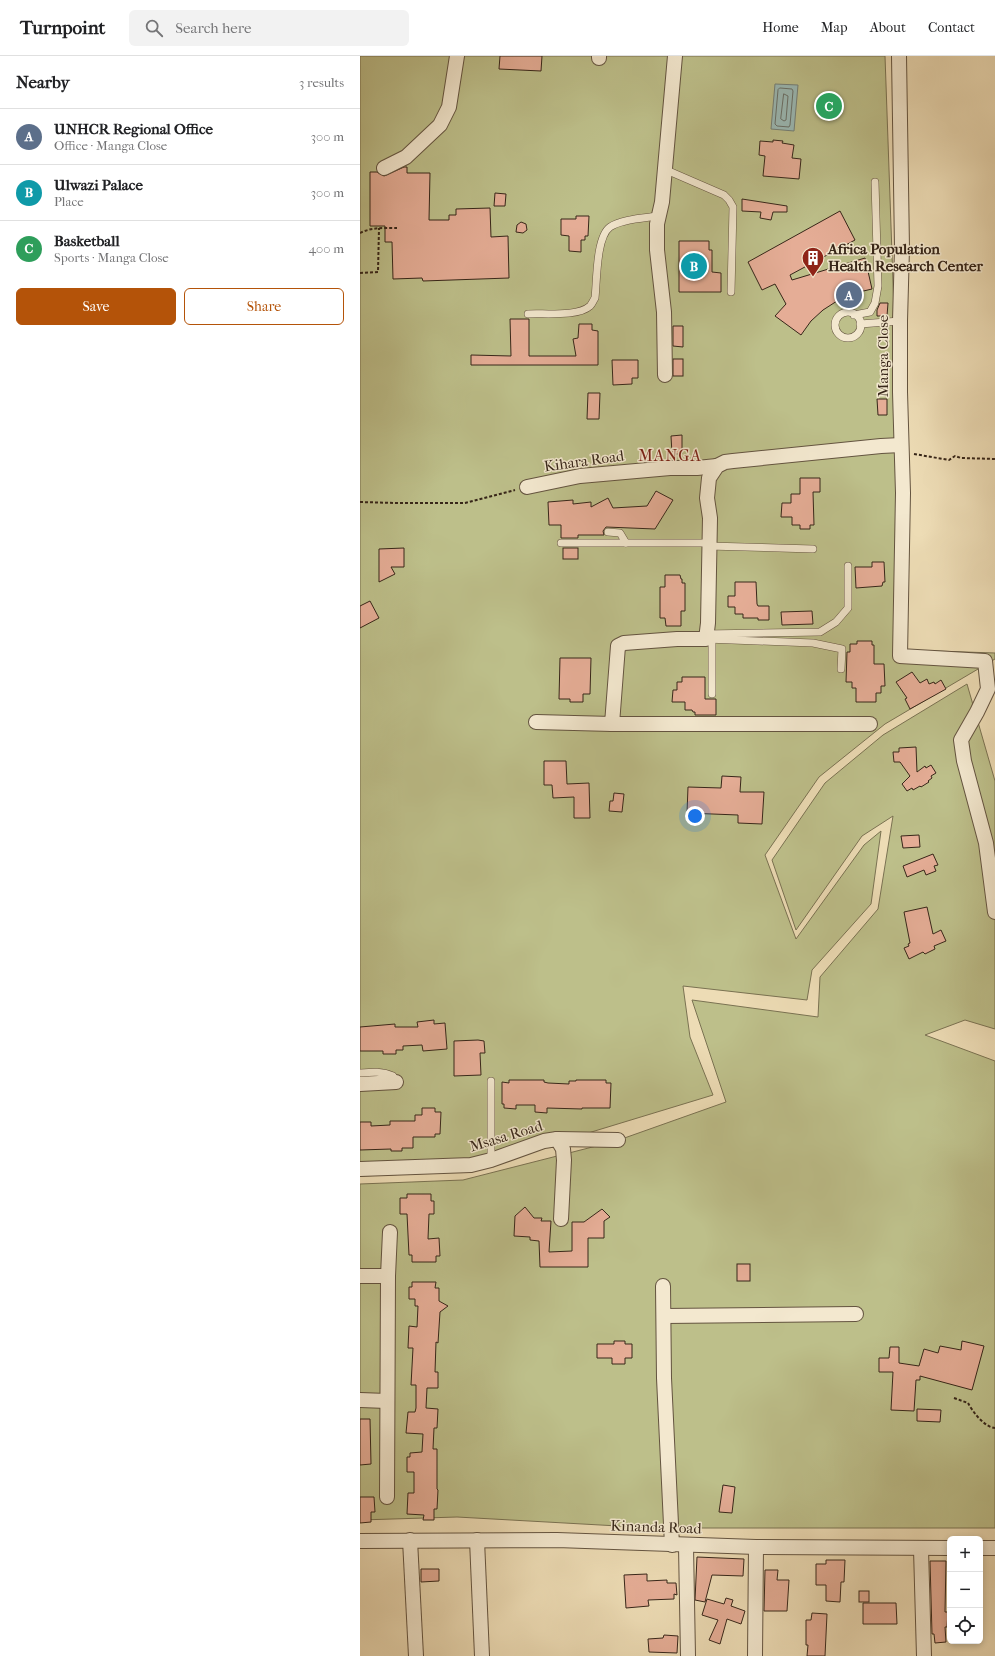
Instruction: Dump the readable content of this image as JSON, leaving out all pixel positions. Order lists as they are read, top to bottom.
{
  "streets": {
    "street": [
      "Manga Close",
      "Kihara Road",
      "Msasa Road",
      "Kinanda Road"
    ]
  },
  "crossings": [
    ["Manga Close", "Kihara Road"]
  ],
  "districts": ["MANGA"],
  "places": {
    "building": ["Africa Population Health Research Center"]
  },
  "page": {
    "header": "Turnpoint",
    "search": "Search here",
    "nav": [
      "Home",
      "Map",
      "About",
      "Contact"
    ],
    "heading": ["Nearby", "3 results"],
    "pins": ["C", "B", "A"],
    "list": [
      {
        "mark": "A",
        "name": "UNHCR Regional Office",
        "note": "Office · Manga Close",
        "value": "300 m"
      },
      {
        "mark": "B",
        "name": "Ulwazi Palace",
        "note": "Place",
        "value": "300 m"
      },
      {
        "mark": "C",
        "name": "Basketball",
        "note": "Sports · Manga Close",
        "value": "400 m"
      }
    ],
    "buttons": ["Save", "Share"],
    "map_buttons": ["+", "−"]
  }
}
